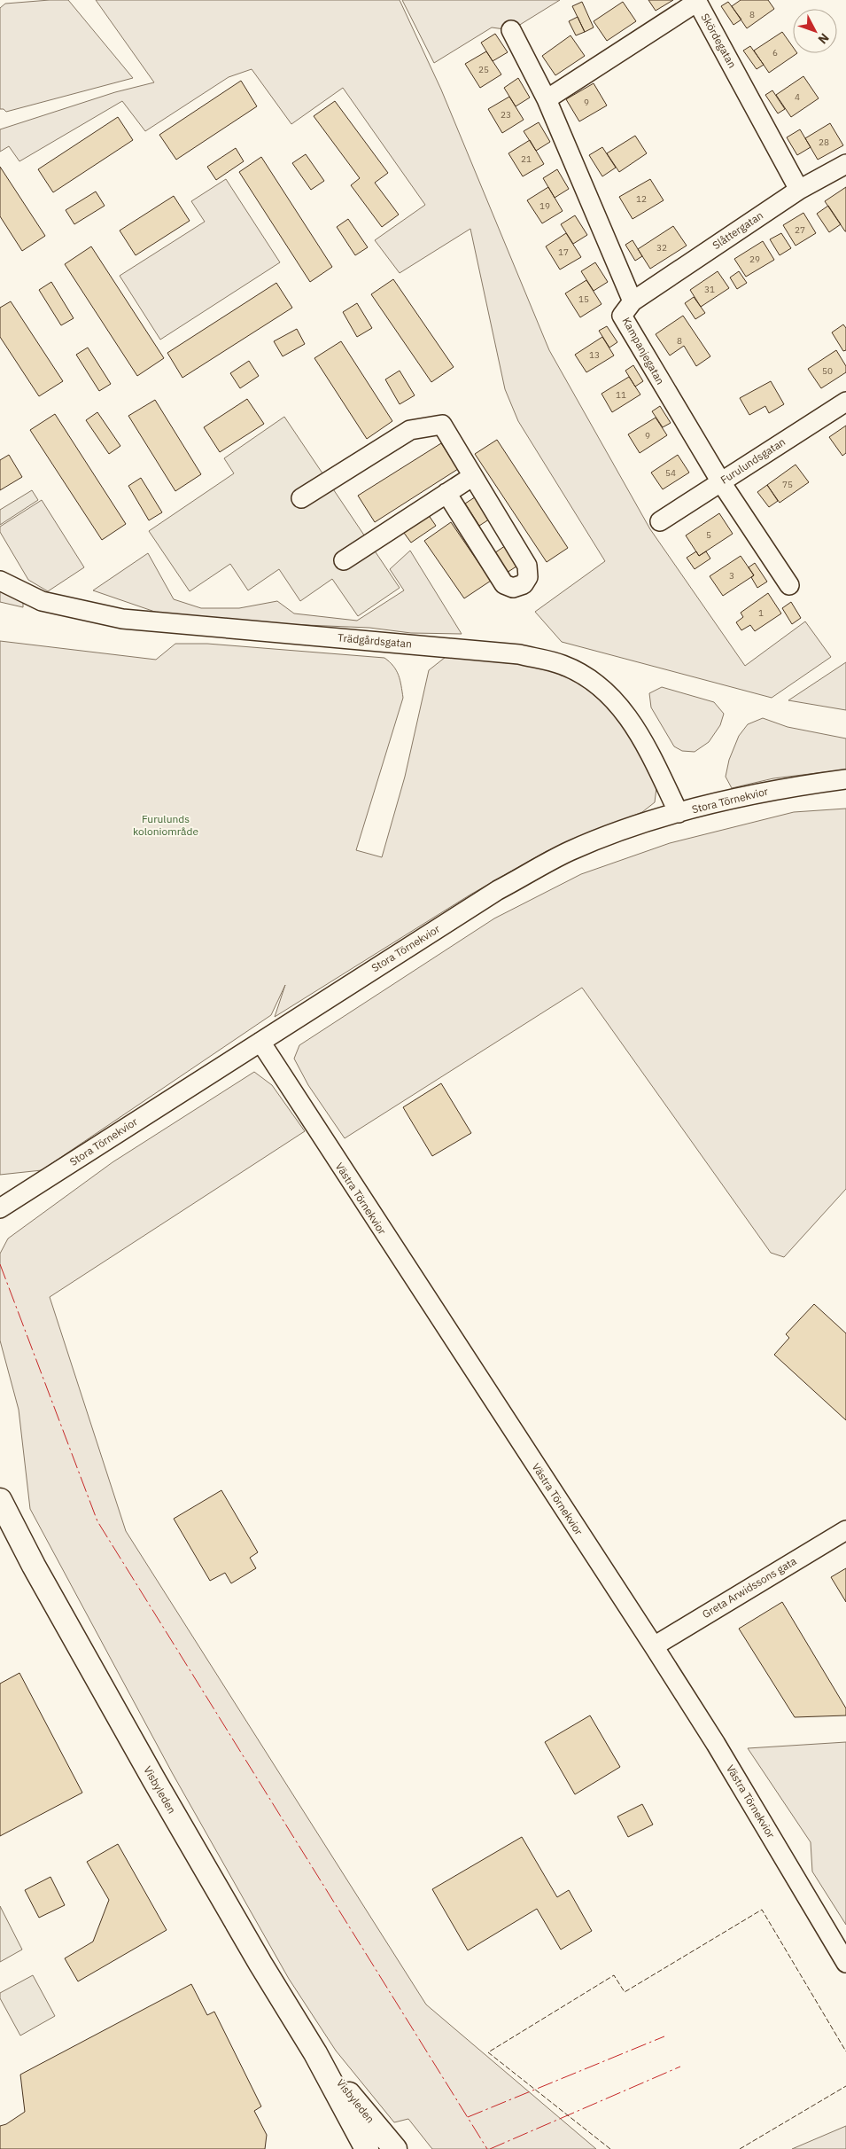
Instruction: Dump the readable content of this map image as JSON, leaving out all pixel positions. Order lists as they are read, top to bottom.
{
  "streets": {
    "main road": ["Visbyleden"],
    "street": [
      "Skördegatan",
      "Slåttergatan",
      "Kampanjegatan",
      "Furulundsgatan",
      "Trädgårdsgatan",
      "Stora Törnekvior",
      "Västra Törnekvior",
      "Greta Arwidssons gata"
    ]
  },
  "crossings": [
    ["Skördegatan", "Slåttergatan"],
    ["Skördegatan", "Kampanjegatan"],
    ["Slåttergatan", "Kampanjegatan"],
    ["Kampanjegatan", "Furulundsgatan"],
    ["Trädgårdsgatan", "Stora Törnekvior"],
    ["Stora Törnekvior", "Västra Törnekvior"],
    ["Västra Törnekvior", "Greta Arwidssons gata"]
  ],
  "parks": ["Furulunds koloniområde"],
  "house_numbers": [
    "8",
    "6",
    "25",
    "4",
    "9",
    "23",
    "28",
    "21",
    "12",
    "19",
    "27",
    "32",
    "17",
    "29",
    "31",
    "15",
    "8",
    "13",
    "50",
    "11",
    "9",
    "54",
    "75",
    "5",
    "3",
    "1"
  ],
  "north": "bottom right"
}
